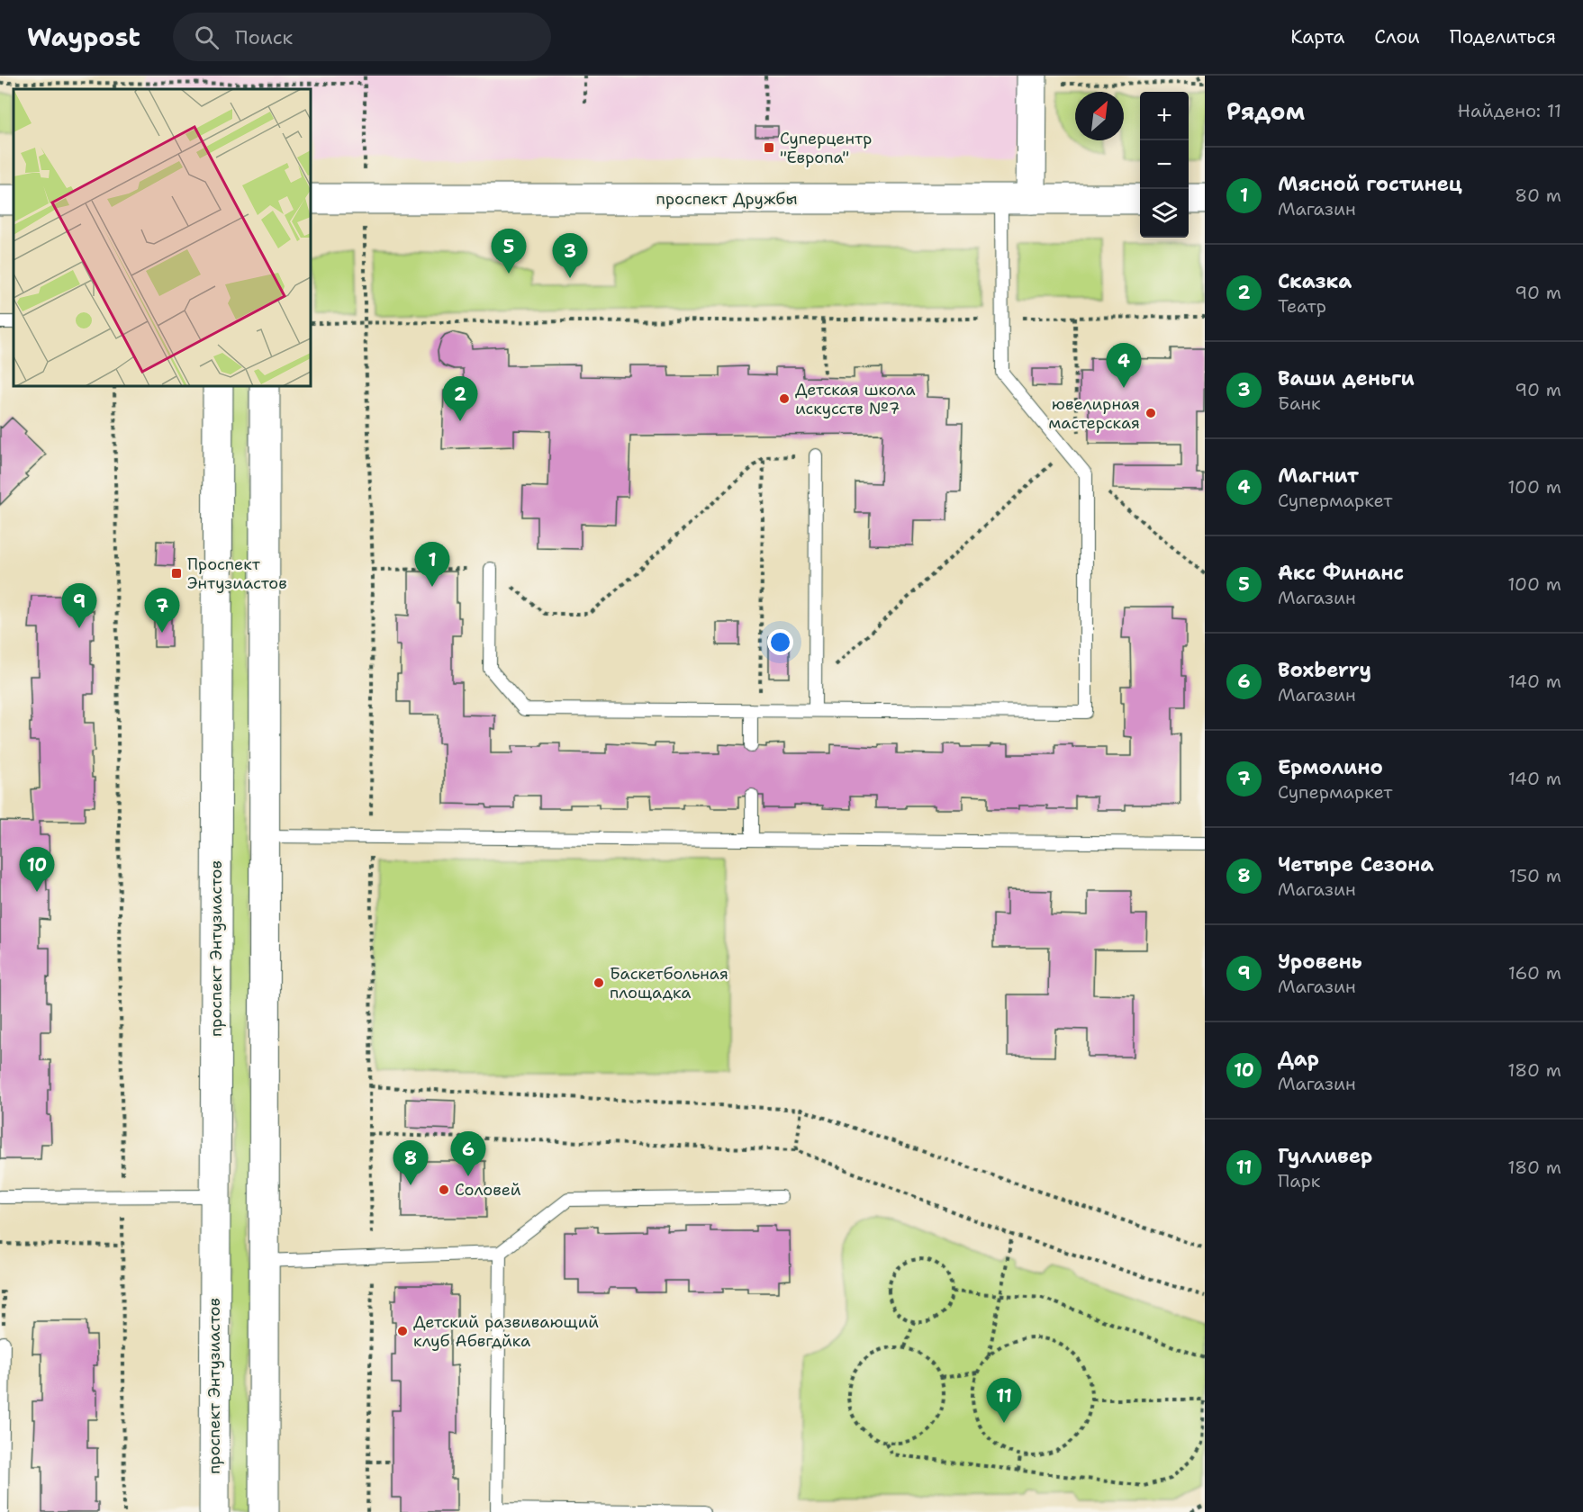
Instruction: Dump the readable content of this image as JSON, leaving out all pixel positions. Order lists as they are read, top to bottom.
{
  "streets": {
    "main road": ["проспект Дружбы", "проспект Энтузиастов"]
  },
  "places": {
    "transit": ["Суперцентр \"Европа\"", "Проспект Энтузиастов"],
    "other": [
      "Детская школа искусств №7",
      "ювелирная мастерская",
      "Баскетбольная площадка",
      "Соловей",
      "Детский развивающий клуб Абвгдйка"
    ]
  },
  "north": "top right",
  "page": {
    "header": "Waypost",
    "search": "Поиск",
    "nav": ["Карта", "Слои", "Поделиться"],
    "heading": ["Рядом", "Найдено: 11"],
    "map_buttons": ["+", "−"],
    "list": [
      {
        "mark": "1",
        "name": "Мясной гостинец",
        "note": "Магазин",
        "value": "80 m"
      },
      {
        "mark": "2",
        "name": "Сказка",
        "note": "Театр",
        "value": "90 m"
      },
      {
        "mark": "3",
        "name": "Ваши деньги",
        "note": "Банк",
        "value": "90 m"
      },
      {
        "mark": "4",
        "name": "Магнит",
        "note": "Супермаркет",
        "value": "100 m"
      },
      {
        "mark": "5",
        "name": "Акс Финанс",
        "note": "Магазин",
        "value": "100 m"
      },
      {
        "mark": "6",
        "name": "Boxberry",
        "note": "Магазин",
        "value": "140 m"
      },
      {
        "mark": "7",
        "name": "Ермолино",
        "note": "Супермаркет",
        "value": "140 m"
      },
      {
        "mark": "8",
        "name": "Четыре Сезона",
        "note": "Магазин",
        "value": "150 m"
      },
      {
        "mark": "9",
        "name": "Уровень",
        "note": "Магазин",
        "value": "160 m"
      },
      {
        "mark": "10",
        "name": "Дар",
        "note": "Магазин",
        "value": "180 m"
      },
      {
        "mark": "11",
        "name": "Гулливер",
        "note": "Парк",
        "value": "180 m"
      }
    ],
    "pins": [
      "5",
      "3",
      "4",
      "2",
      "1",
      "9",
      "7",
      "10",
      "6",
      "8",
      "11"
    ]
  }
}
